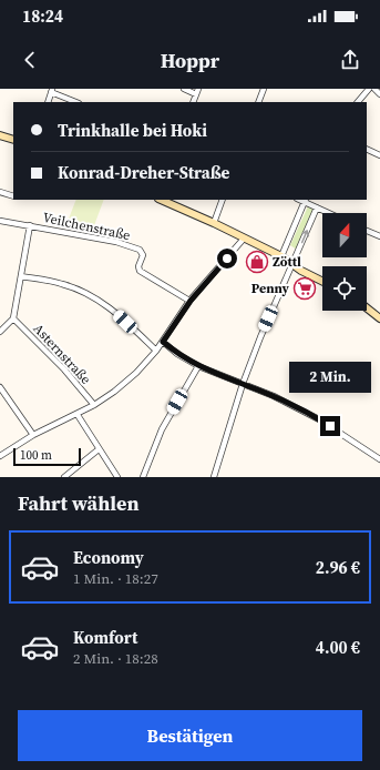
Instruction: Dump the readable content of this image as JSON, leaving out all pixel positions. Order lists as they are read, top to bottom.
{
  "streets": {
    "street": ["Veilchenstraße", "Asternstraße"]
  },
  "places": {
    "shop": ["Zöttl"],
    "supermarket": ["Penny"]
  },
  "scale_bar": "100 m",
  "north": "top",
  "page": {
    "status": "18:24",
    "header": "Hoppr",
    "banner": ["Trinkhalle bei Hoki", "Konrad-Dreher-Straße"],
    "bubble": "2 Min.",
    "scale": "100 m",
    "heading": "Fahrt wählen",
    "list": [
      {
        "name": "Economy",
        "note": "1 Min. · 18:27",
        "value": "2.96 €"
      },
      {
        "name": "Komfort",
        "note": "2 Min. · 18:28",
        "value": "4.00 €"
      }
    ],
    "buttons": "Bestätigen"
  }
}
